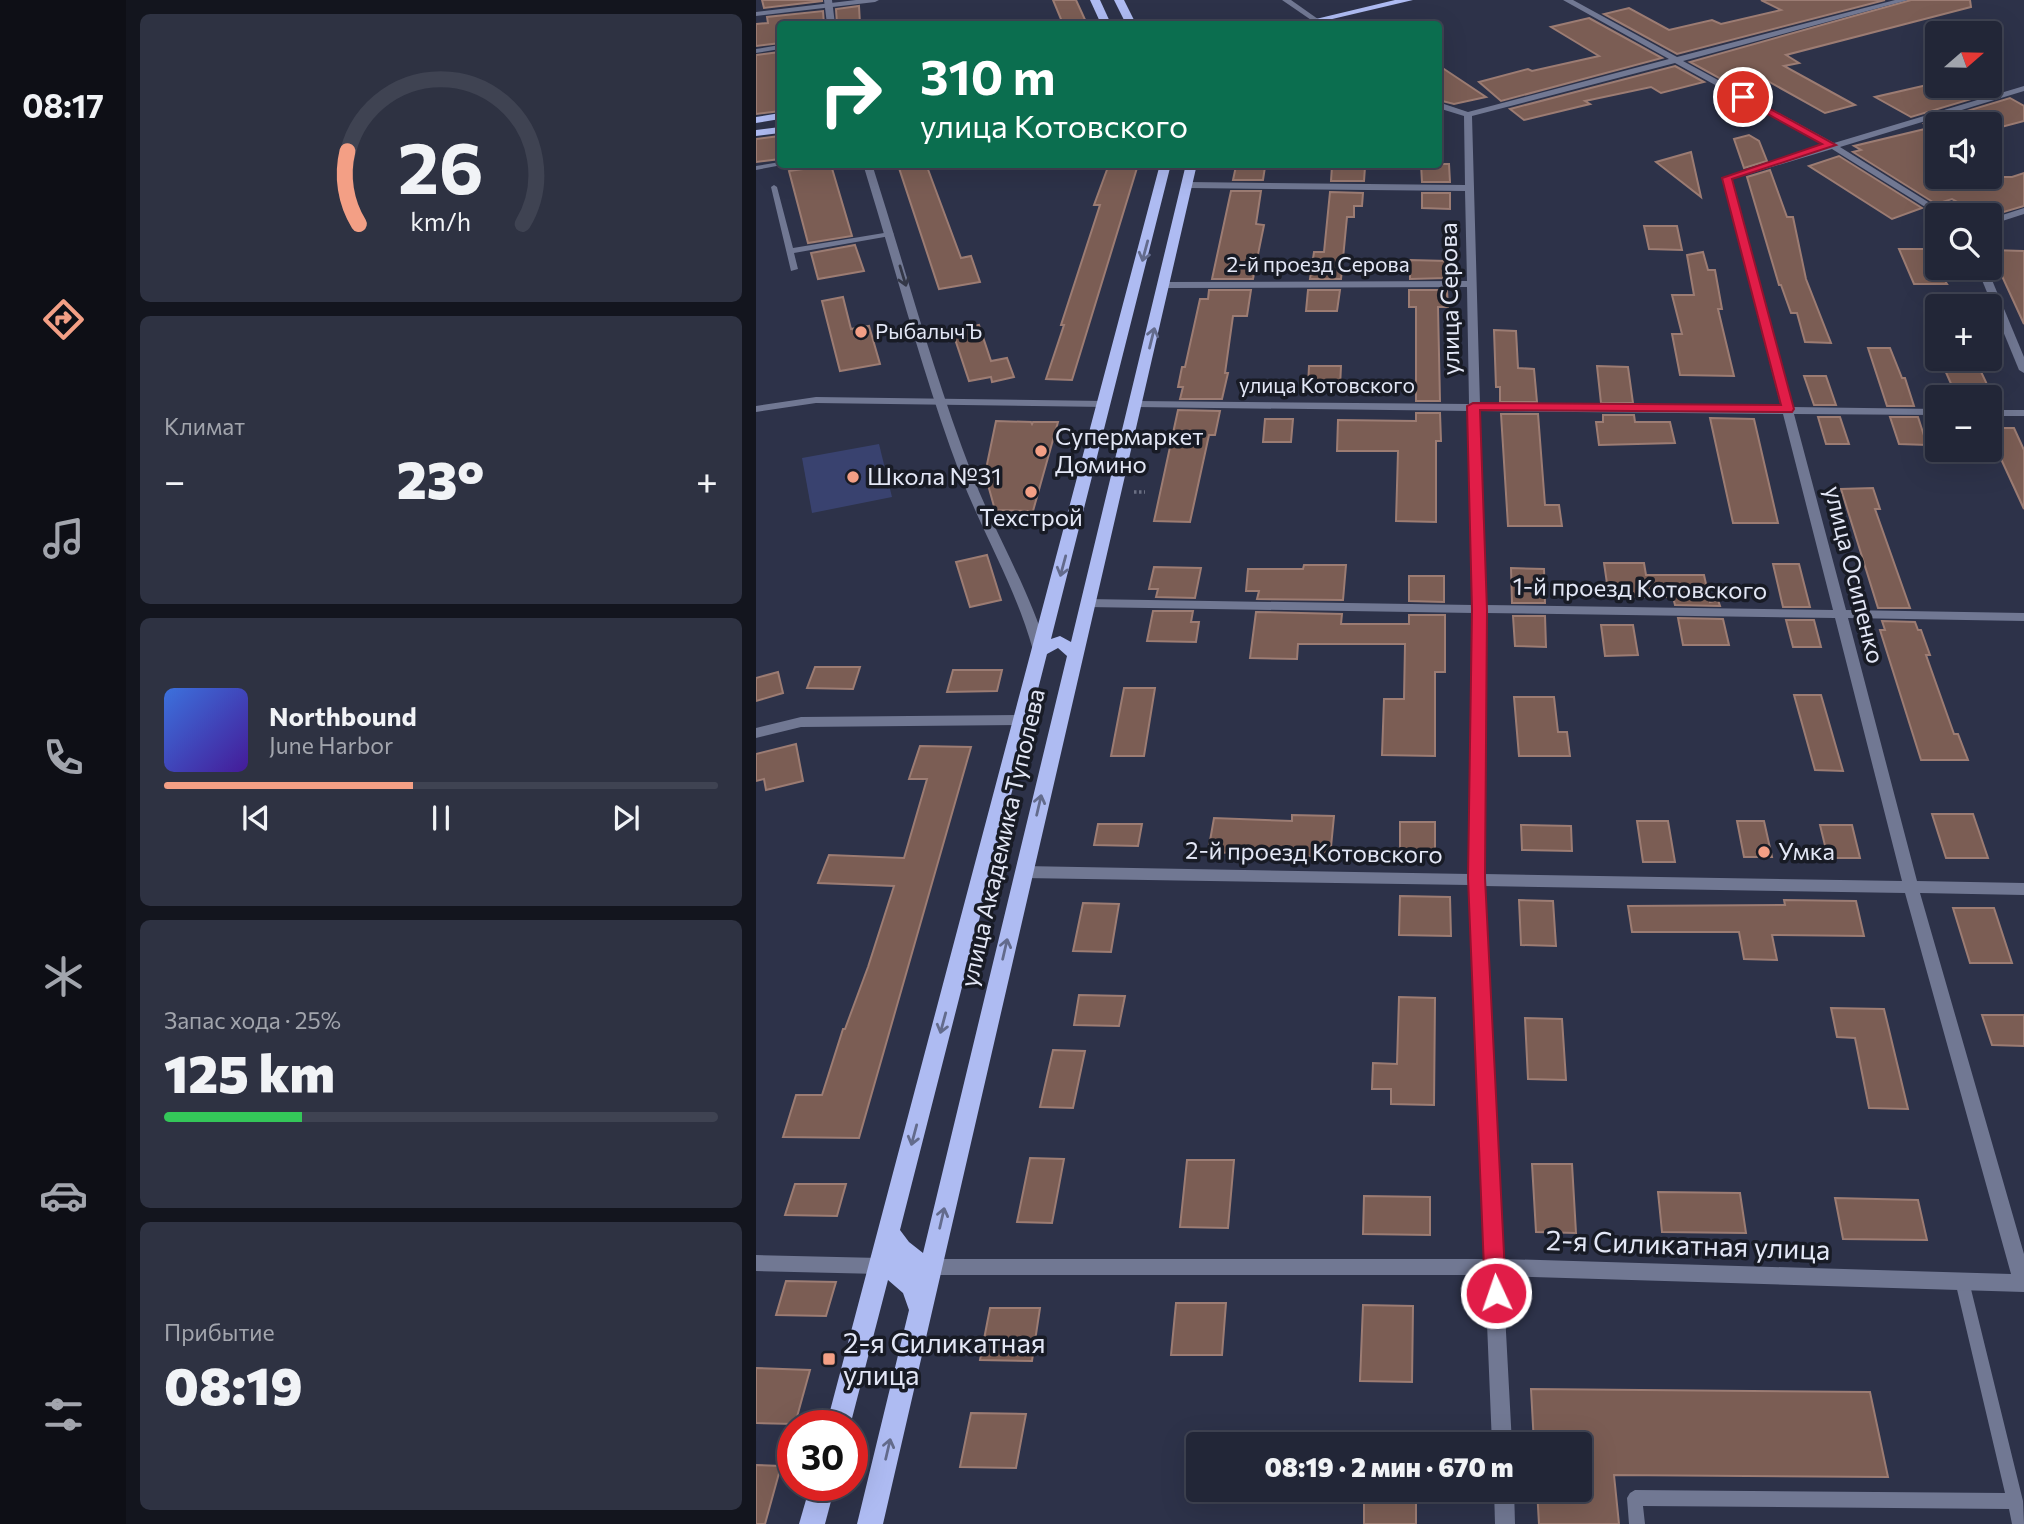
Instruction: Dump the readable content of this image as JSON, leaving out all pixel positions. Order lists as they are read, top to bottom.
{
  "streets": {
    "main road": ["улица Академика Туполева"],
    "street": [
      "2-й проезд Серова",
      "улица Серова",
      "улица Котовского",
      "улица Осипенко",
      "1-й проезд Котовского",
      "2-й проезд Котовского",
      "2-я Силикатная улица"
    ]
  },
  "crossings": [
    ["2-й проезд Серова", "улица Серова"],
    ["2-й проезд Серова", "улица Академика Туполева"],
    ["улица Серова", "улица Котовского"],
    ["улица Серова", "1-й проезд Котовского"],
    ["улица Серова", "2-й проезд Котовского"],
    ["улица Серова", "2-я Силикатная улица"],
    ["улица Котовского", "улица Осипенко"],
    ["улица Котовского", "улица Академика Туполева"],
    ["улица Осипенко", "1-й проезд Котовского"],
    ["улица Осипенко", "2-й проезд Котовского"],
    ["улица Осипенко", "2-я Силикатная улица"],
    ["1-й проезд Котовского", "улица Академика Туполева"],
    ["улица Академика Туполева", "2-й проезд Котовского"],
    ["улица Академика Туполева", "2-я Силикатная улица"]
  ],
  "places": {
    "other": [
      "РыбалычЪ",
      "Супермаркет Домино",
      "Школа №31",
      "Техстрой",
      "Умка"
    ],
    "transit": ["2-я Силикатная улица"]
  },
  "north": "right",
  "page": {
    "tabs": "08:17",
    "map_buttons": ["+", "−"],
    "turn": ["310 m", "улица Котовского"],
    "tile": [
      "Климат",
      ["Запас хода · 25%", "125 km"],
      ["Прибытие", "08:19"]
    ],
    "heat": ["−", "23°", "+"],
    "song": ["Northbound", "June Harbor"],
    "limit": "30",
    "trip": "08:19 · 2 мин · 670 m",
    "gauge": ["26", "km/h"]
  }
}
